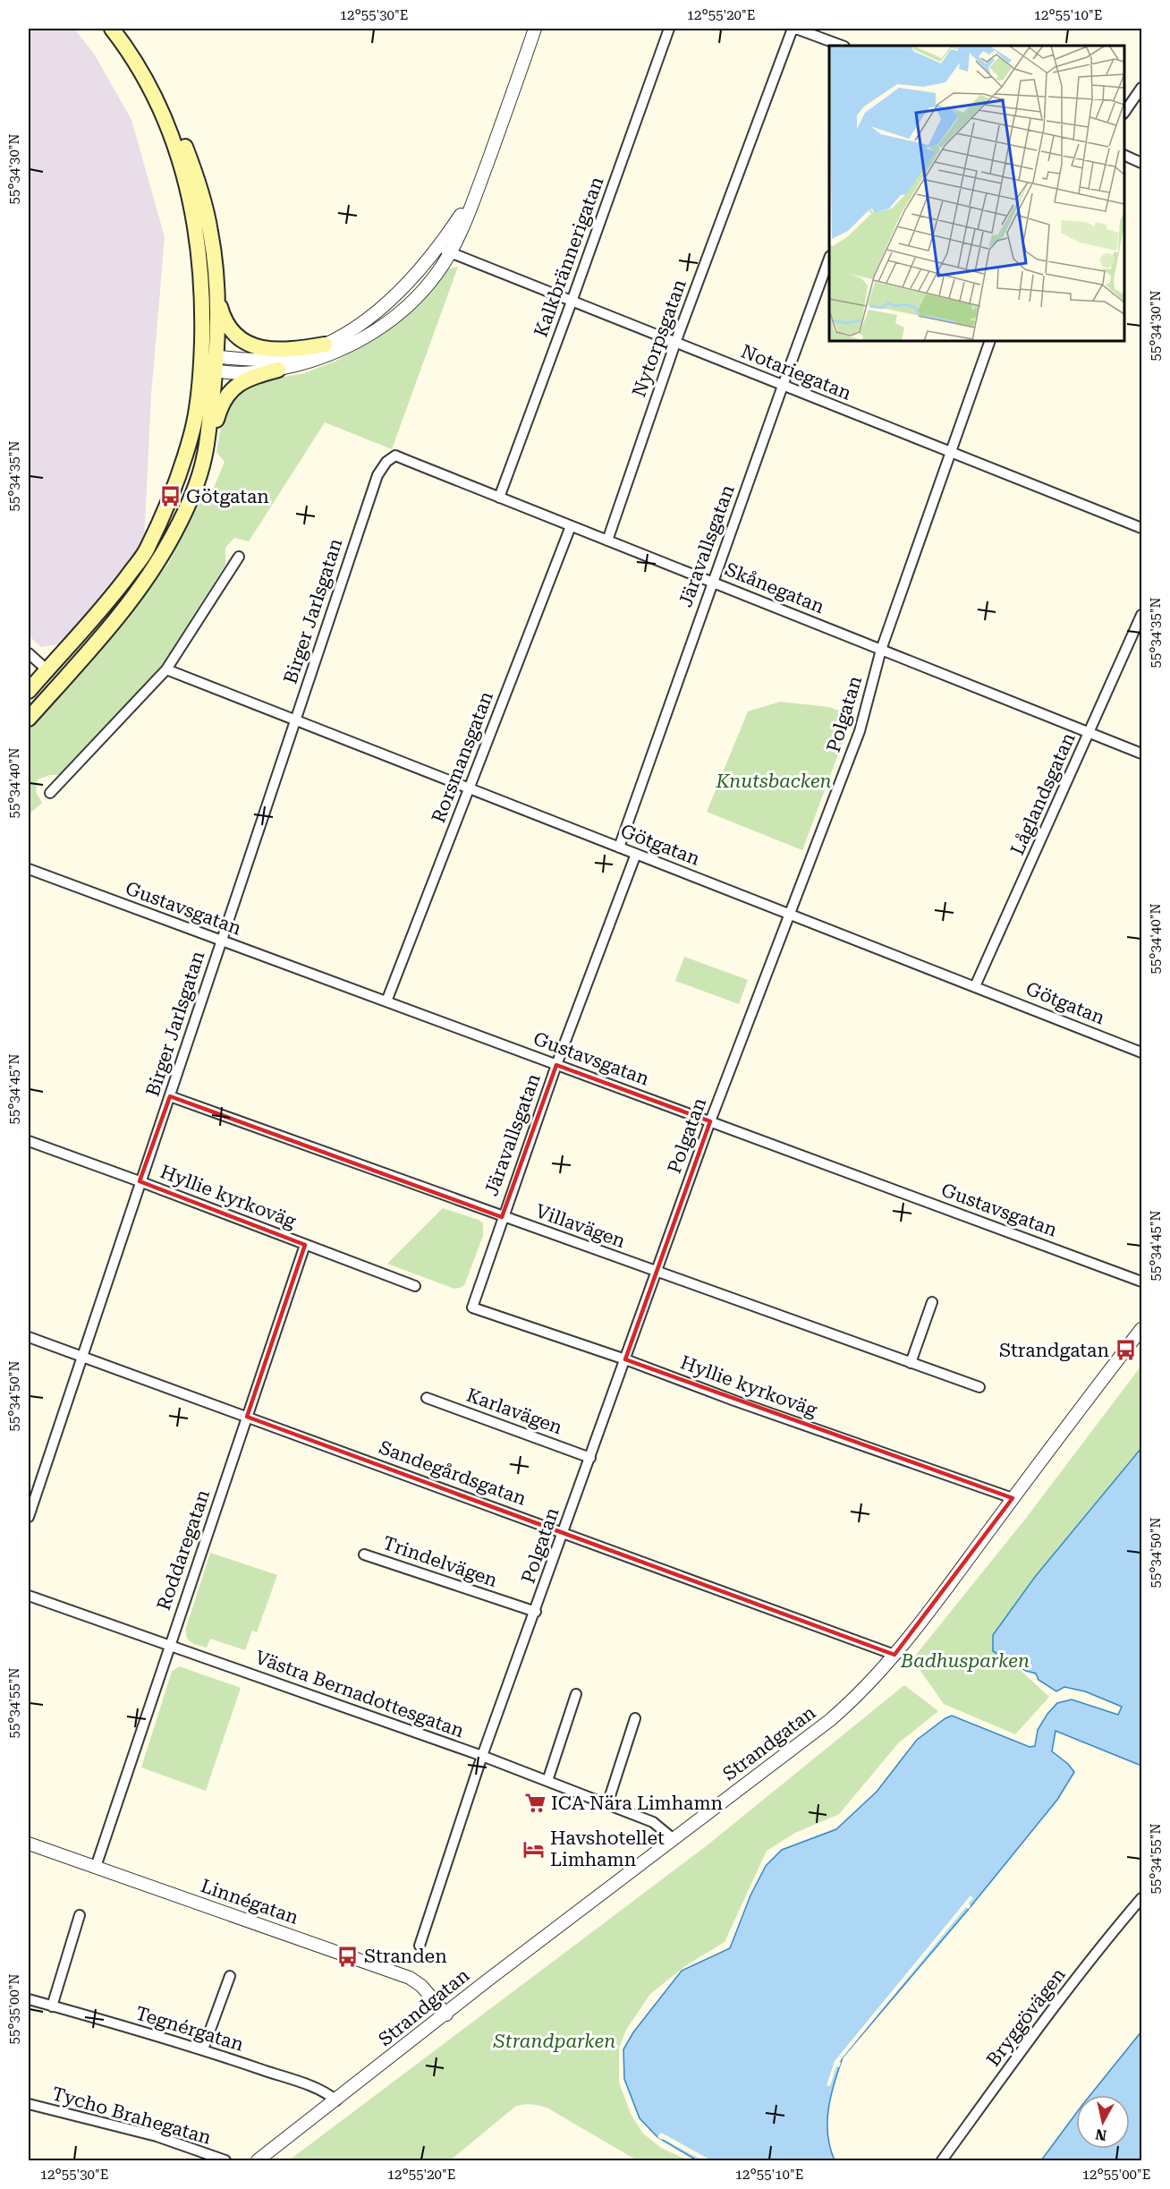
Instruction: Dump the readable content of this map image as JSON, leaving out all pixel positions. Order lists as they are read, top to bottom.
{
  "streets": {
    "street": [
      "Kalkbrännerigatan",
      "Nytorpsgatan",
      "Notariegatan",
      "Järavallsgatan",
      "Skånegatan",
      "Birger Jarlsgatan",
      "Polgatan",
      "Rorsmansgatan",
      "Låglandsgatan",
      "Götgatan",
      "Gustavsgatan",
      "Hyllie kyrkoväg",
      "Villavägen",
      "Karlavägen",
      "Sandegårdsgatan",
      "Roddaregatan",
      "Trindelvägen",
      "Västra Bernadottesgatan",
      "Strandgatan",
      "Linnégatan",
      "Bryggövägen",
      "Tegnérgatan",
      "Tycho Brahegatan"
    ]
  },
  "crossings": [
    ["Kalkbrännerigatan", "Notariegatan"],
    ["Kalkbrännerigatan", "Skånegatan"],
    ["Nytorpsgatan", "Notariegatan"],
    ["Nytorpsgatan", "Skånegatan"],
    ["Notariegatan", "Järavallsgatan"],
    ["Notariegatan", "Polgatan"],
    ["Järavallsgatan", "Skånegatan"],
    ["Järavallsgatan", "Götgatan"],
    ["Järavallsgatan", "Gustavsgatan"],
    ["Järavallsgatan", "Hyllie kyrkoväg"],
    ["Järavallsgatan", "Villavägen"],
    ["Skånegatan", "Birger Jarlsgatan"],
    ["Skånegatan", "Polgatan"],
    ["Skånegatan", "Rorsmansgatan"],
    ["Skånegatan", "Låglandsgatan"],
    ["Birger Jarlsgatan", "Götgatan"],
    ["Birger Jarlsgatan", "Gustavsgatan"],
    ["Birger Jarlsgatan", "Hyllie kyrkoväg"],
    ["Birger Jarlsgatan", "Villavägen"],
    ["Birger Jarlsgatan", "Sandegårdsgatan"],
    ["Polgatan", "Götgatan"],
    ["Polgatan", "Gustavsgatan"],
    ["Polgatan", "Hyllie kyrkoväg"],
    ["Polgatan", "Villavägen"],
    ["Polgatan", "Karlavägen"],
    ["Polgatan", "Sandegårdsgatan"],
    ["Polgatan", "Trindelvägen"],
    ["Polgatan", "Västra Bernadottesgatan"],
    ["Rorsmansgatan", "Götgatan"],
    ["Rorsmansgatan", "Gustavsgatan"],
    ["Låglandsgatan", "Götgatan"],
    ["Hyllie kyrkoväg", "Roddaregatan"],
    ["Hyllie kyrkoväg", "Strandgatan"],
    ["Sandegårdsgatan", "Roddaregatan"],
    ["Sandegårdsgatan", "Strandgatan"],
    ["Roddaregatan", "Västra Bernadottesgatan"],
    ["Roddaregatan", "Linnégatan"],
    ["Västra Bernadottesgatan", "Strandgatan"],
    ["Strandgatan", "Linnégatan"],
    ["Strandgatan", "Tegnérgatan"]
  ],
  "parks": ["Knutsbacken", "Badhusparken", "Strandparken"],
  "places": {
    "bus stop": ["Götgatan", "Strandgatan", "Stranden"],
    "supermarket": ["ICA Nära Limhamn"],
    "hotel": ["Havshotellet Limhamn"]
  },
  "north": "bottom",
  "coordinates": [
    "12°55'30\"E",
    "12°55'20\"E",
    "12°55'10\"E",
    "55°34'30\"N",
    "55°34'35\"N",
    "55°34'40\"N",
    "55°34'45\"N",
    "55°34'50\"N",
    "55°34'55\"N",
    "55°35'00\"N",
    "12°55'00\"E"
  ]
}
